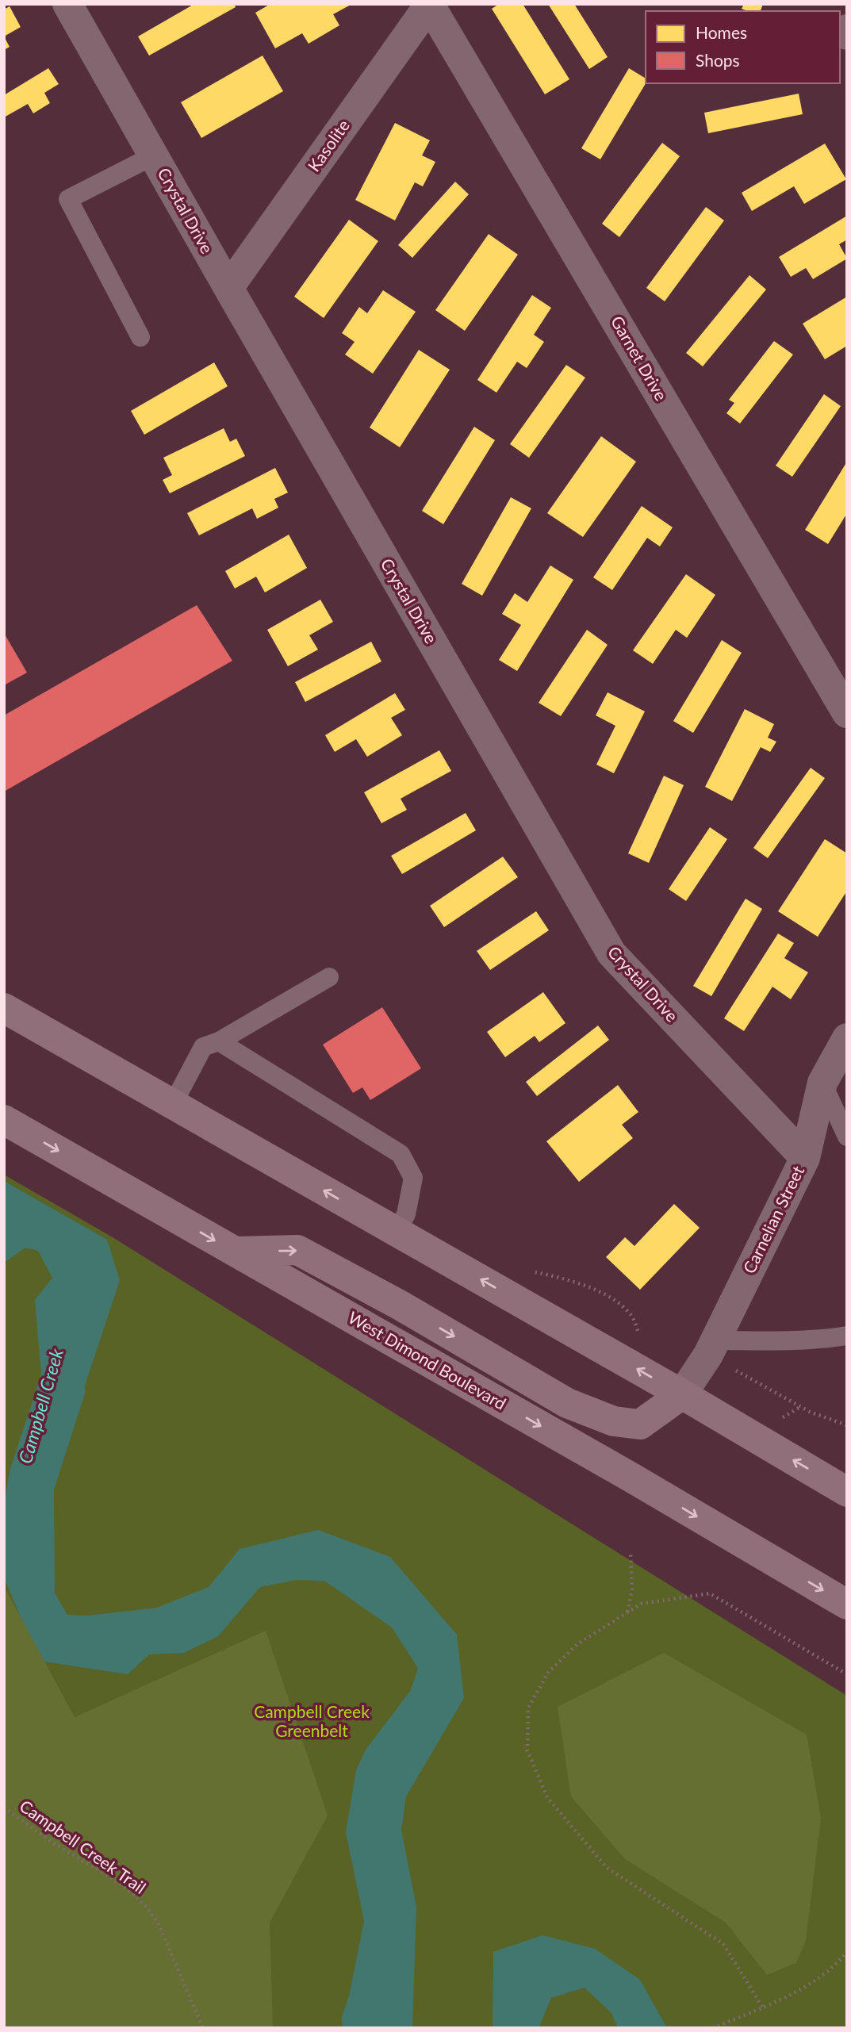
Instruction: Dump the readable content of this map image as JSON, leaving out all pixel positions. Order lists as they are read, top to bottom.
{
  "streets": {
    "main road": ["West Dimond Boulevard"],
    "street": [
      "Kasolite",
      "Crystal Drive",
      "Garnet Drive",
      "Carnelian Street"
    ],
    "path": ["Campbell Creek Trail"]
  },
  "crossings": [
    ["Kasolite", "Crystal Drive"],
    ["Kasolite", "Garnet Drive"],
    ["Crystal Drive", "Carnelian Street"]
  ],
  "water": ["Campbell Creek"],
  "parks": ["Campbell Creek Greenbelt"],
  "legend": ["Homes", "Shops"]
}
